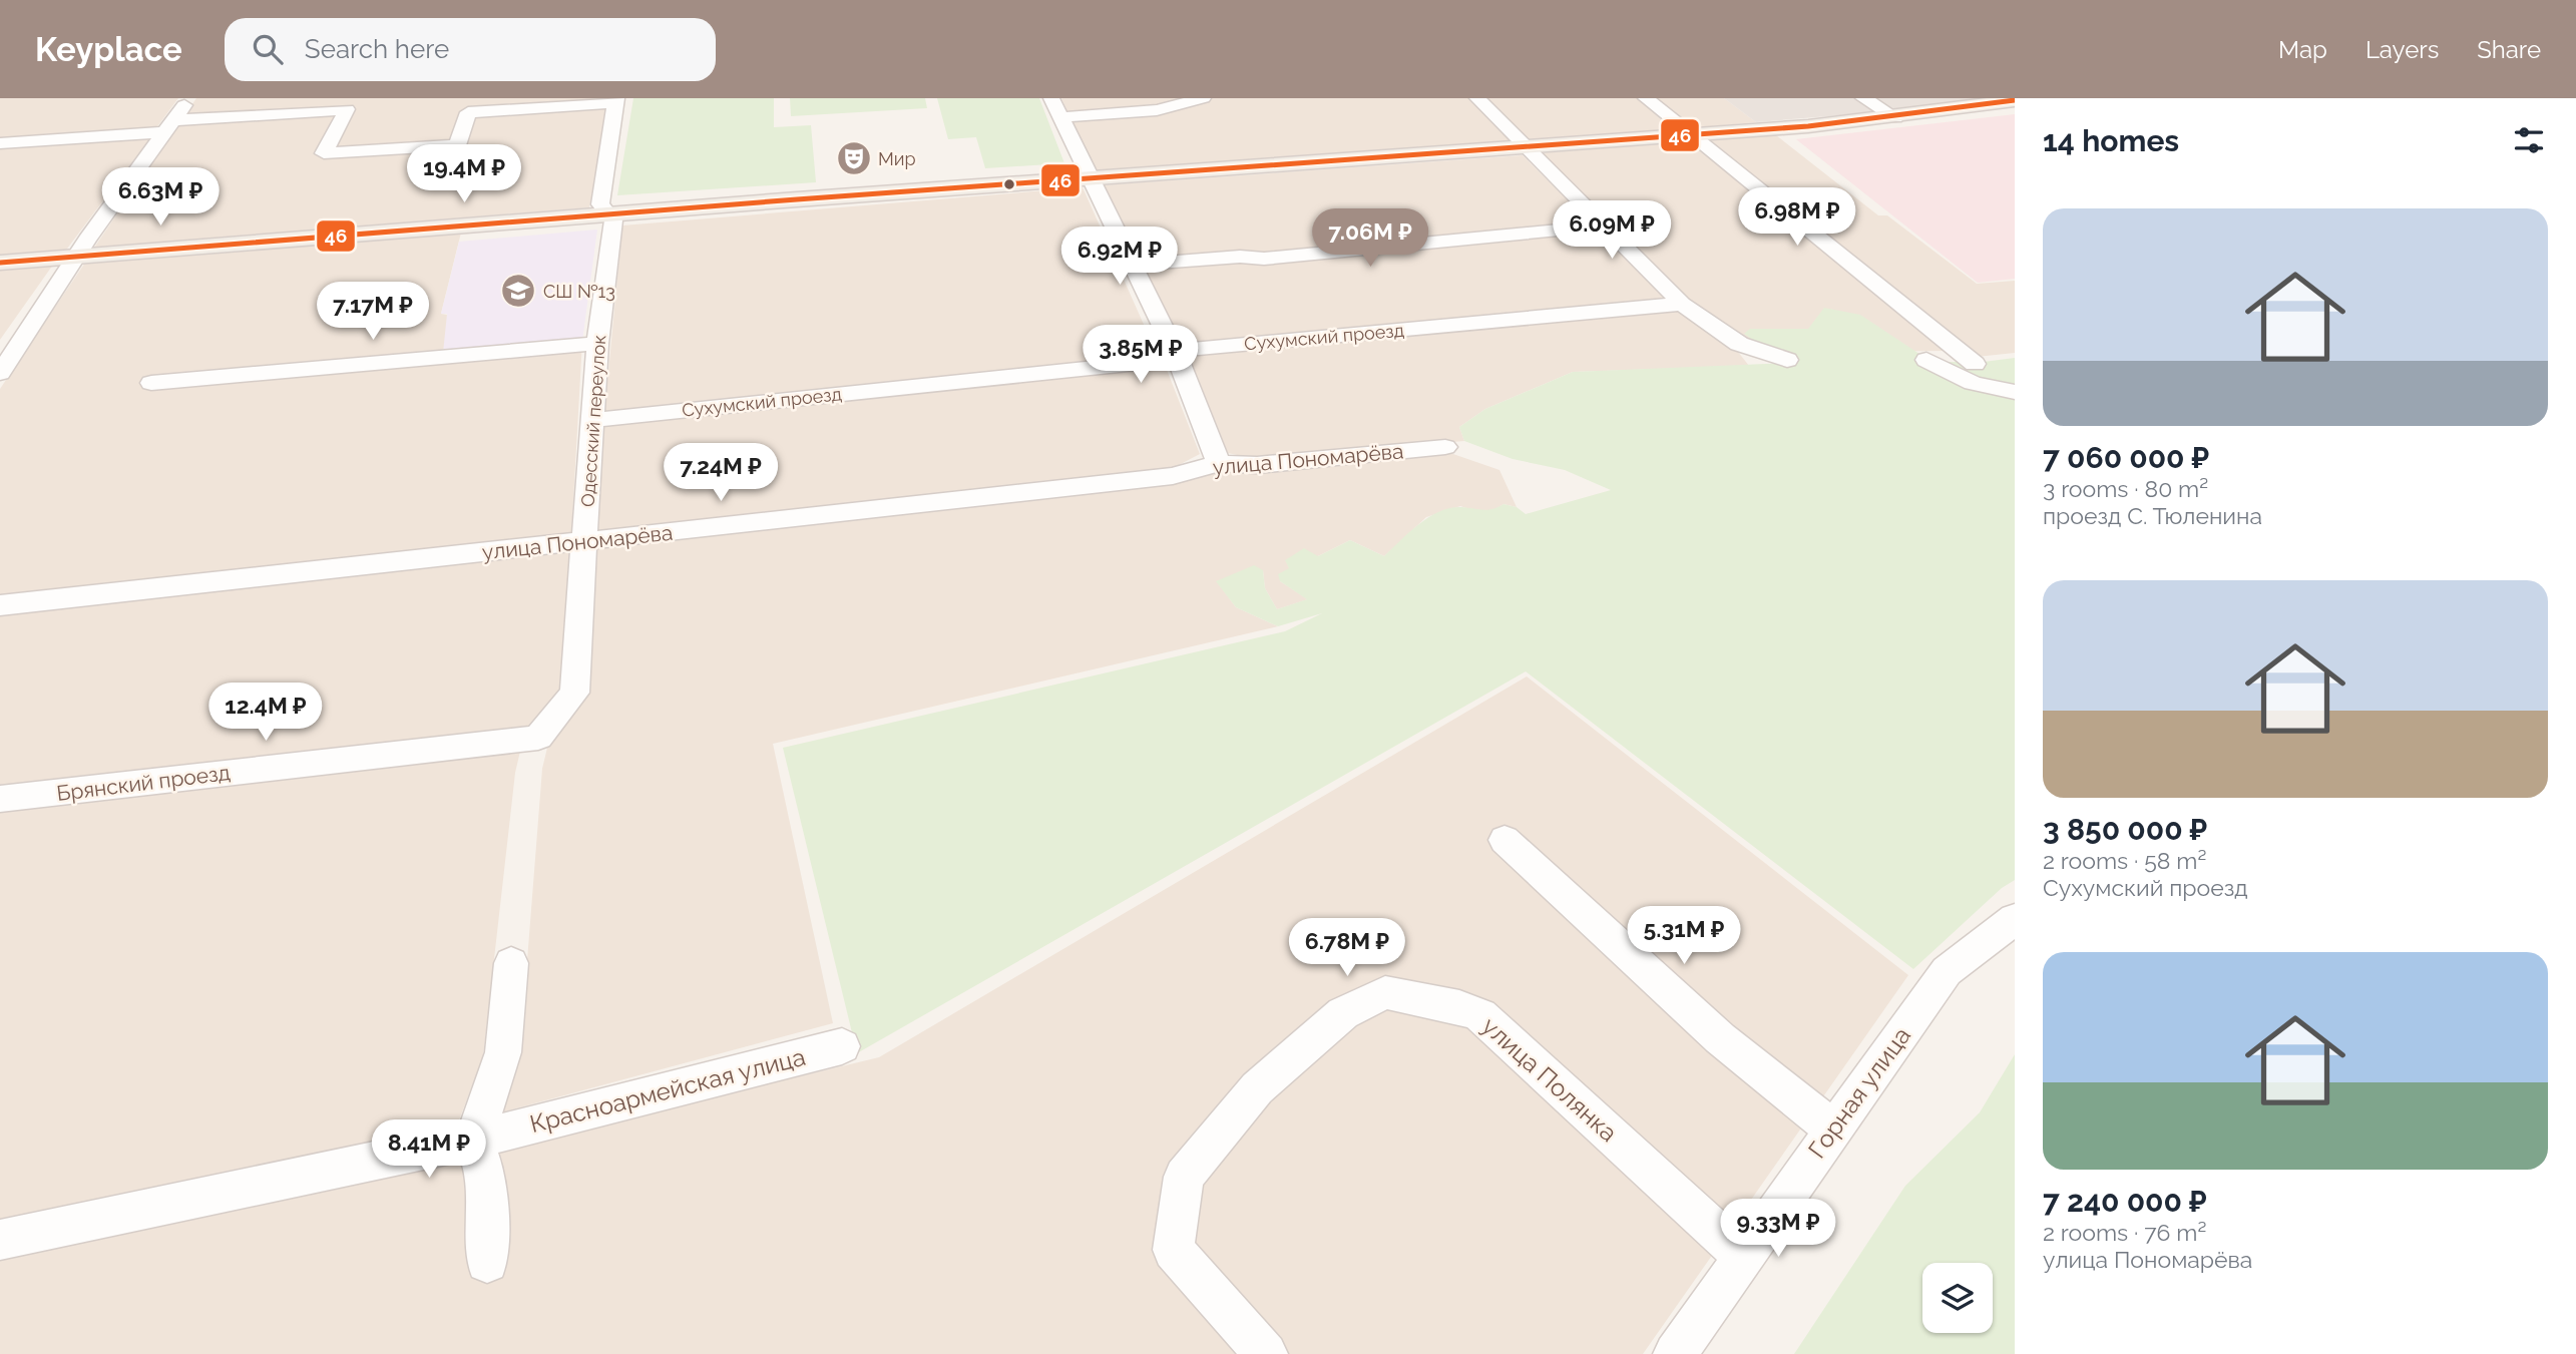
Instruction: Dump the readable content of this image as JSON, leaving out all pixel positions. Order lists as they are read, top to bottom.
{
  "streets": {
    "street": [
      "Сухумский проезд",
      "Одесский переулок",
      "улица Пономарёва",
      "Брянский проезд",
      "улица Полянка",
      "Красноармейская улица",
      "Горная улица"
    ]
  },
  "crossings": [
    ["Сухумский проезд", "Одесский переулок"],
    ["Одесский переулок", "улица Пономарёва"],
    ["Одесский переулок", "Брянский проезд"],
    ["улица Полянка", "Горная улица"]
  ],
  "places": {
    "theatre": ["Мир"],
    "school or university": ["СШ №13"]
  },
  "lines": ["transit line 46"],
  "page": {
    "header": "Keyplace",
    "search": "Search here",
    "nav": ["Map", "Layers", "Share"],
    "heading": "14 homes",
    "price": [
      "19.4M ₽",
      "6.63M ₽",
      "6.98M ₽",
      "6.09M ₽",
      "7.06M ₽",
      "6.92M ₽",
      "7.17M ₽",
      "3.85M ₽",
      "7.24M ₽",
      "12.4M ₽",
      "5.31M ₽",
      "6.78M ₽",
      "8.41M ₽",
      "9.33M ₽"
    ],
    "list": [
      {
        "name": "7 060 000 ₽",
        "note": "3 rooms · 80 m² · проезд С. Тюленина"
      },
      {
        "name": "3 850 000 ₽",
        "note": "2 rooms · 58 m² · Сухумский проезд"
      },
      {
        "name": "7 240 000 ₽",
        "note": "2 rooms · 76 m² · улица Пономарёва"
      }
    ]
  }
}
